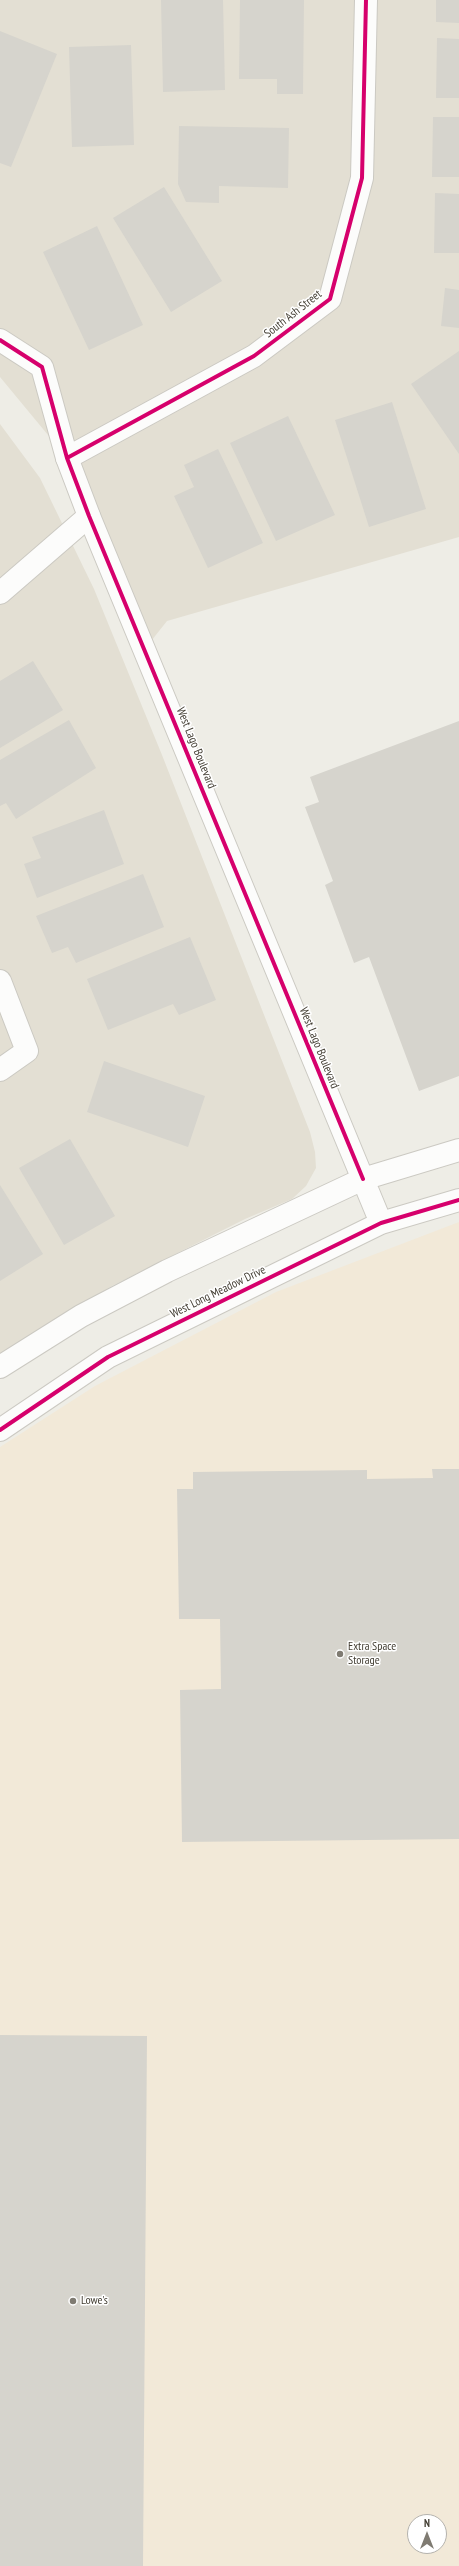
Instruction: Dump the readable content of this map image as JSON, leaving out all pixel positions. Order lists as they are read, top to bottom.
{
  "streets": {
    "street": ["South Ash Street", "West Lago Boulevard", "West Long Meadow Drive"]
  },
  "crossings": [
    ["South Ash Street", "West Lago Boulevard"],
    ["West Lago Boulevard", "West Long Meadow Drive"]
  ],
  "places": ["Extra Space Storage", "Lowe's"],
  "north": "top"
}
